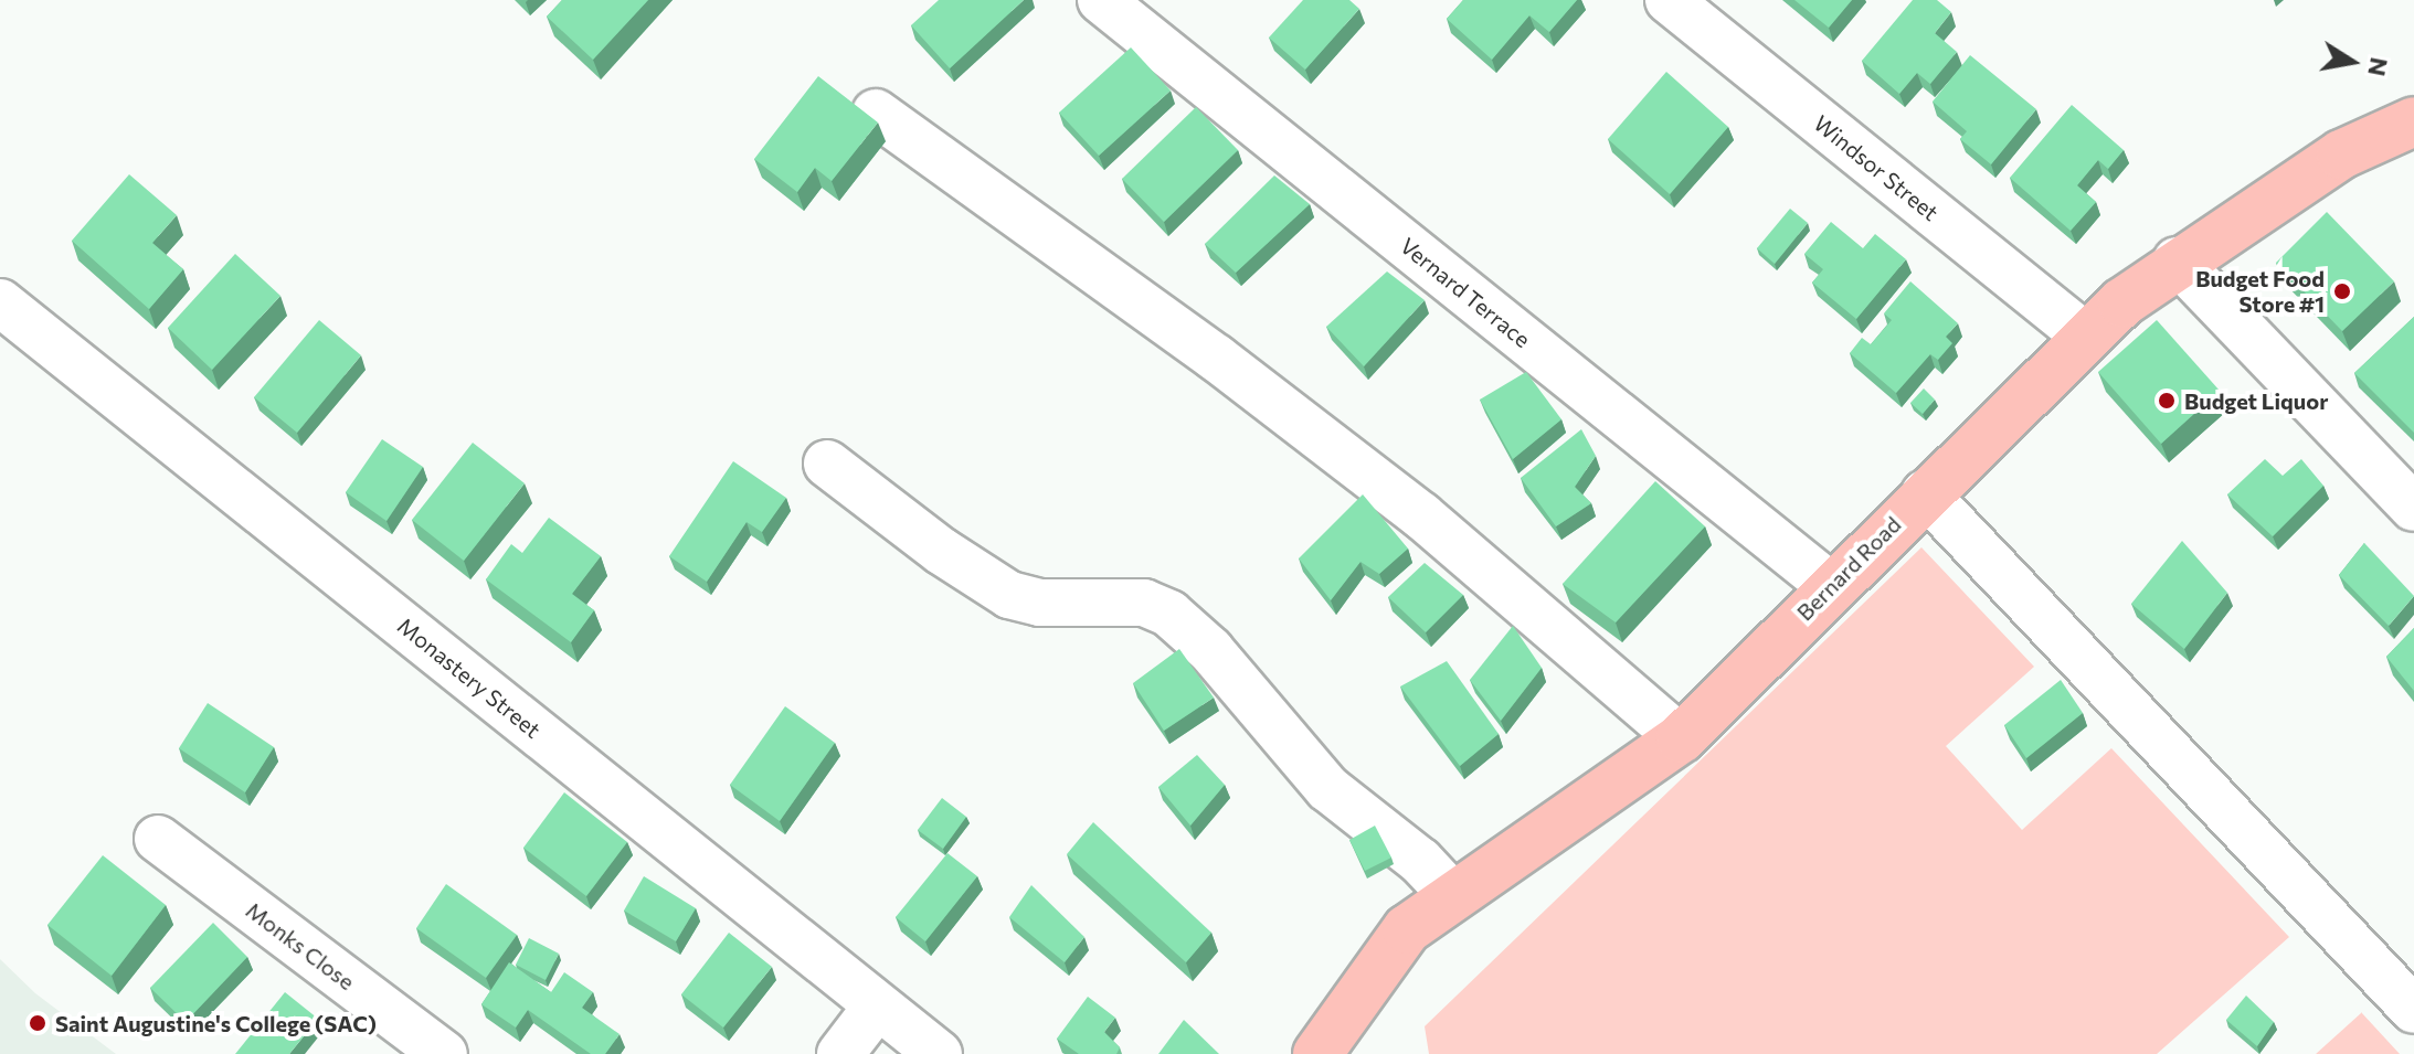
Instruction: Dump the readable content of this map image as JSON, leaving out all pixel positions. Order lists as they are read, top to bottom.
{
  "streets": {
    "main road": ["Bernard Road"],
    "street": [
      "Windsor Street",
      "Vernard Terrace",
      "Monastery Street",
      "Monks Close"
    ]
  },
  "crossings": [
    ["Windsor Street", "Bernard Road"],
    ["Vernard Terrace", "Bernard Road"]
  ],
  "places": ["Budget Food Store #1", "Budget Liquor", "Saint Augustine's College (SAC)"],
  "north": "right"
}
